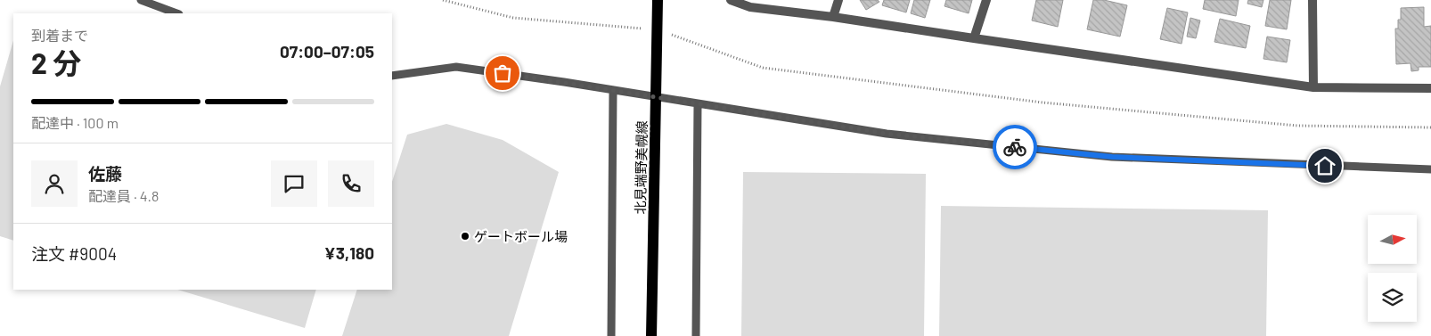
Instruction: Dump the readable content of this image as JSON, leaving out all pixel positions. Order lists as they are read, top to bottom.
{
  "streets": {
    "main road": ["北見端野美幌線"]
  },
  "places": ["ゲートボール場"],
  "north": "right",
  "page": {
    "heading": ["2 分", "到着まで", "07:00–07:05"],
    "panel": [
      "佐藤",
      "配達員 · 4.8",
      "注文 #9004",
      "¥3,180"
    ],
    "bar": "配達中 · 100 m"
  }
}
